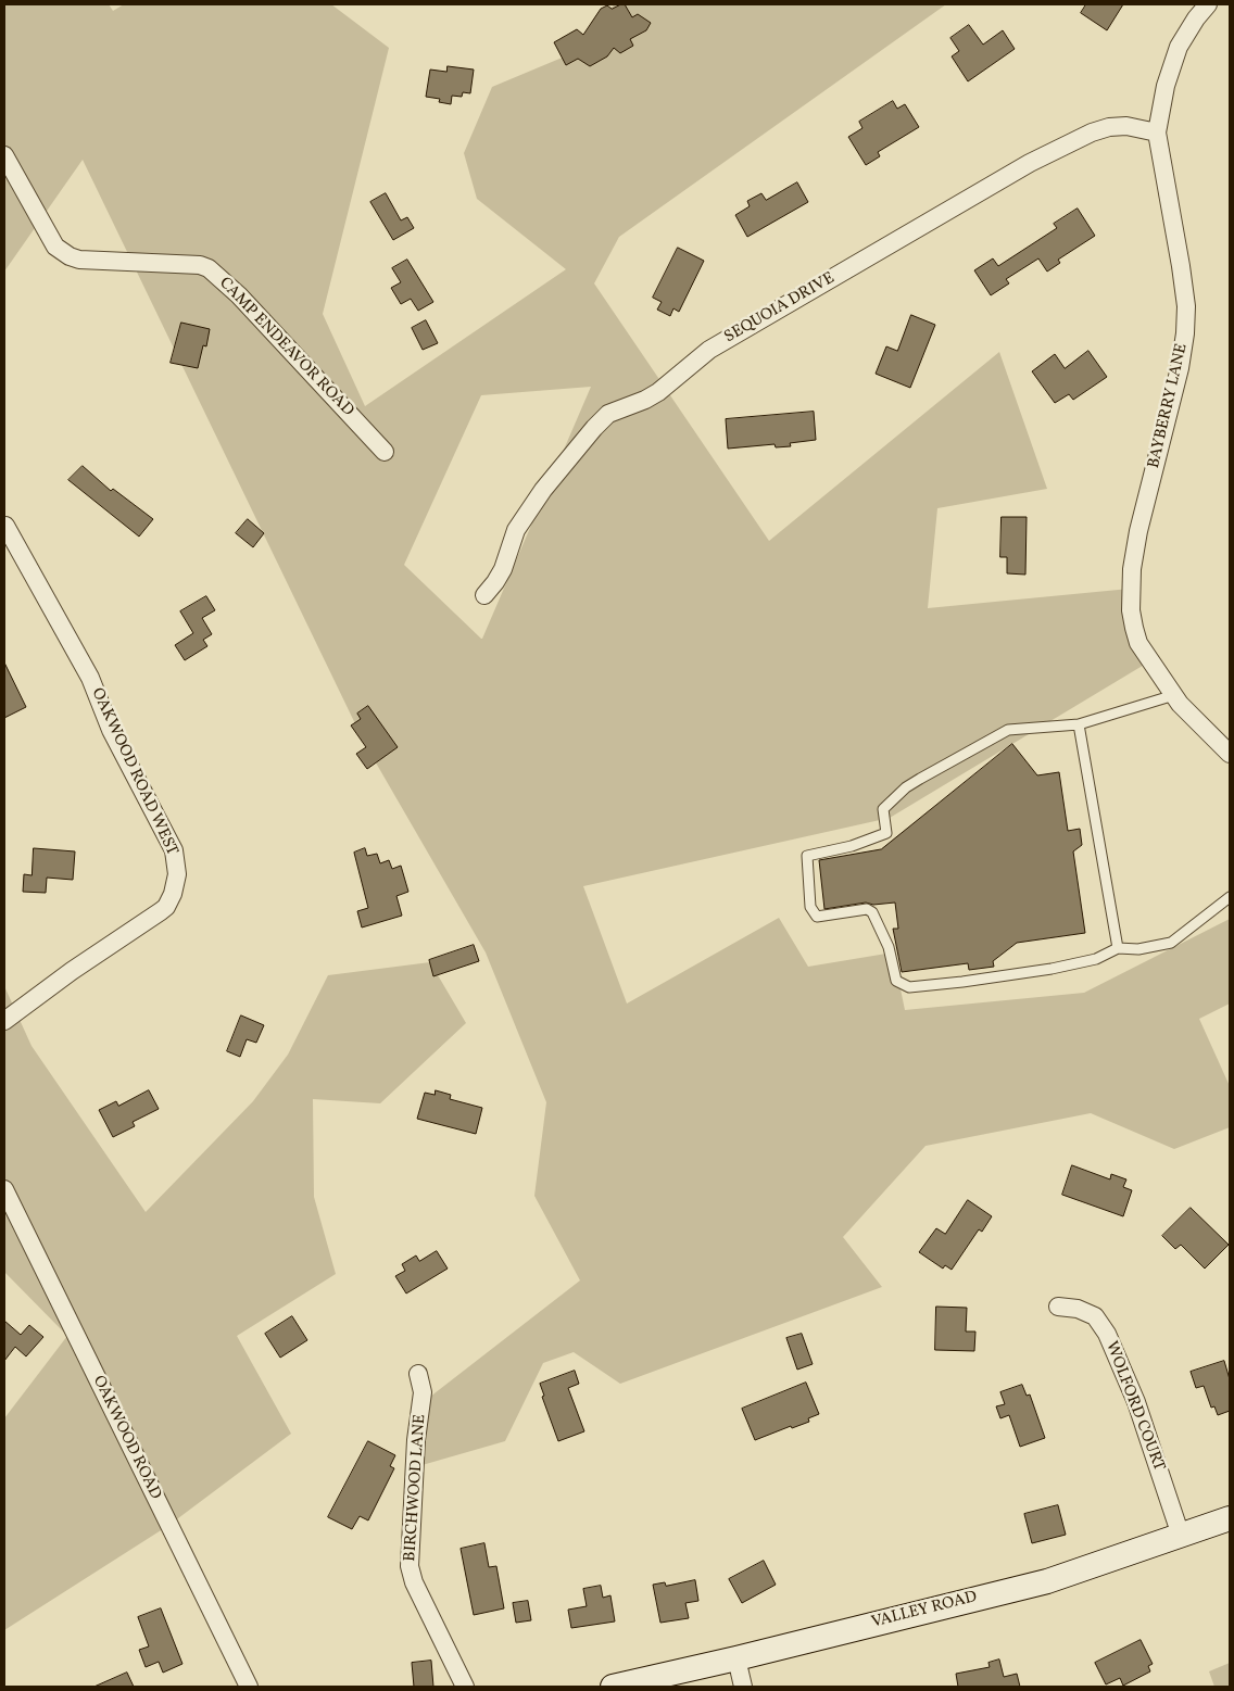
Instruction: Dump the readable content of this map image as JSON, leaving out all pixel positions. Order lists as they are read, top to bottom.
{
  "streets": {
    "main road": ["VALLEY ROAD"],
    "street": [
      "SEQUOIA DRIVE",
      "CAMP ENDEAVOR ROAD",
      "BAYBERRY LANE",
      "OAKWOOD ROAD WEST",
      "WOLFORD COURT",
      "OAKWOOD ROAD",
      "BIRCHWOOD LANE"
    ]
  },
  "crossings": [
    ["SEQUOIA DRIVE", "BAYBERRY LANE"],
    ["WOLFORD COURT", "VALLEY ROAD"]
  ]
}
